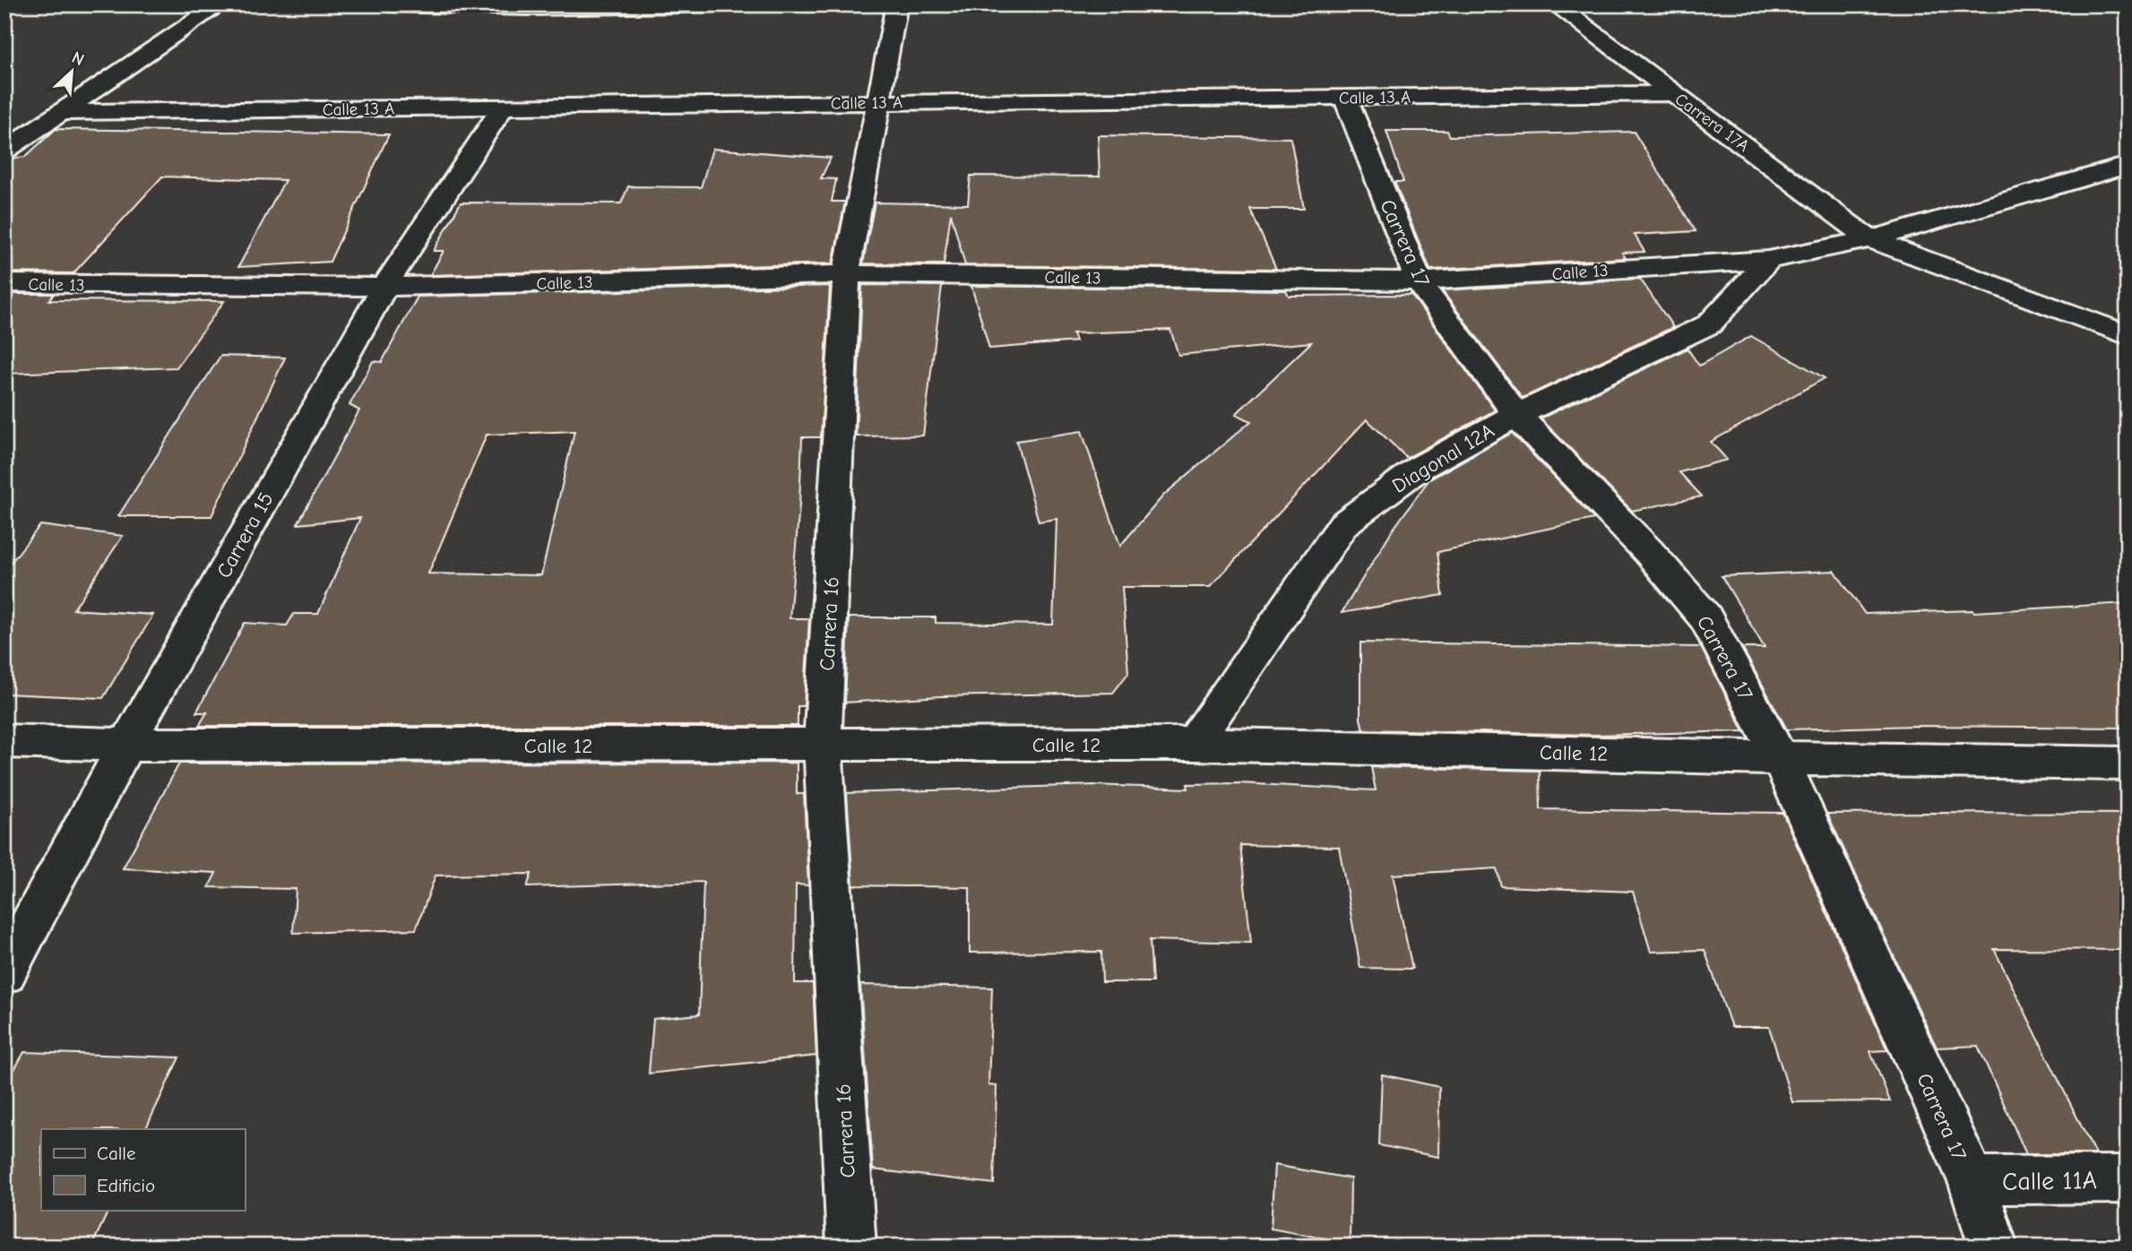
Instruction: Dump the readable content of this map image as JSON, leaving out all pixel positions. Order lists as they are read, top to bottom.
{
  "streets": {
    "street": [
      "Calle 13 A",
      "Carrera 17A",
      "Carrera 17",
      "Calle 13",
      "Diagonal 12A",
      "Carrera 15",
      "Carrera 16",
      "Calle 12",
      "Calle 11A"
    ]
  },
  "crossings": [
    ["Calle 13 A", "Carrera 17A"],
    ["Calle 13 A", "Carrera 17"],
    ["Calle 13 A", "Carrera 15"],
    ["Calle 13 A", "Carrera 16"],
    ["Carrera 17A", "Calle 13"],
    ["Carrera 17", "Calle 13"],
    ["Carrera 17", "Diagonal 12A"],
    ["Carrera 17", "Calle 12"],
    ["Carrera 17", "Calle 11A"],
    ["Calle 13", "Diagonal 12A"],
    ["Calle 13", "Carrera 15"],
    ["Calle 13", "Carrera 16"],
    ["Diagonal 12A", "Calle 12"],
    ["Carrera 15", "Calle 12"],
    ["Carrera 16", "Calle 12"]
  ],
  "legend": ["Calle", "Edificio"],
  "north": "top right"
}
